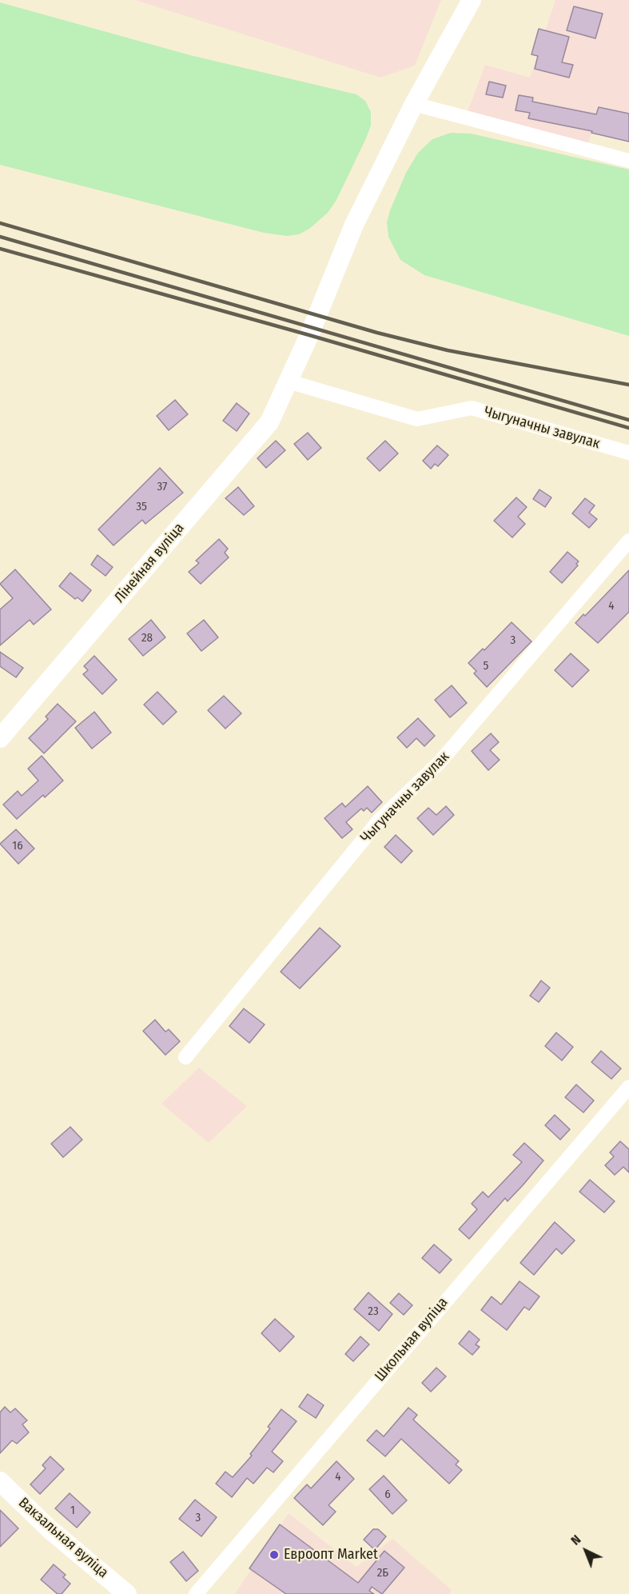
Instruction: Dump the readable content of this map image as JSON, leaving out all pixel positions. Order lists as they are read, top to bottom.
{
  "streets": {
    "street": [
      "Чыгуначны завулак",
      "Лінейная вуліца",
      "Школьная вуліца",
      "Вакзальная вуліца"
    ]
  },
  "crossings": [
    ["Чыгуначны завулак", "Лінейная вуліца"]
  ],
  "places": ["Евроопт Market"],
  "house_numbers": [
    "37",
    "35",
    "4",
    "28",
    "3",
    "5",
    "16",
    "23",
    "4",
    "6",
    "1",
    "3",
    "2Б"
  ],
  "north": "top left"
}
